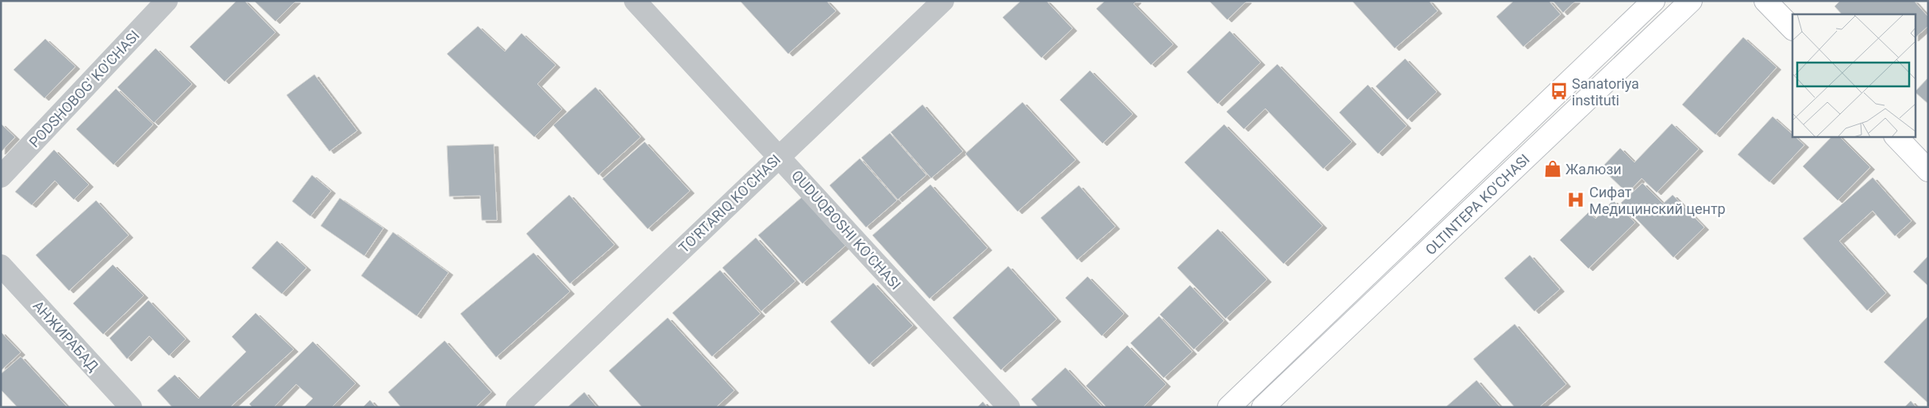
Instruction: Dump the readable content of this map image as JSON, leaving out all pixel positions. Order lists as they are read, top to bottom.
{
  "streets": {
    "main road": ["OLTINTEPA KO'CHASI"],
    "street": [
      "PODSHOBOG' KO'CHASI",
      "TO'RTARIQ KO'CHASI",
      "QUDUQBOSHI KO'CHASI",
      "АНЖИРАБАД"
    ]
  },
  "crossings": [
    ["TO'RTARIQ KO'CHASI", "QUDUQBOSHI KO'CHASI"]
  ],
  "places": {
    "bus stop": ["Sanatoriya instituti"],
    "shop": ["Жалюзи"],
    "hospital": ["Сифат Медицинский центр"]
  }
}
